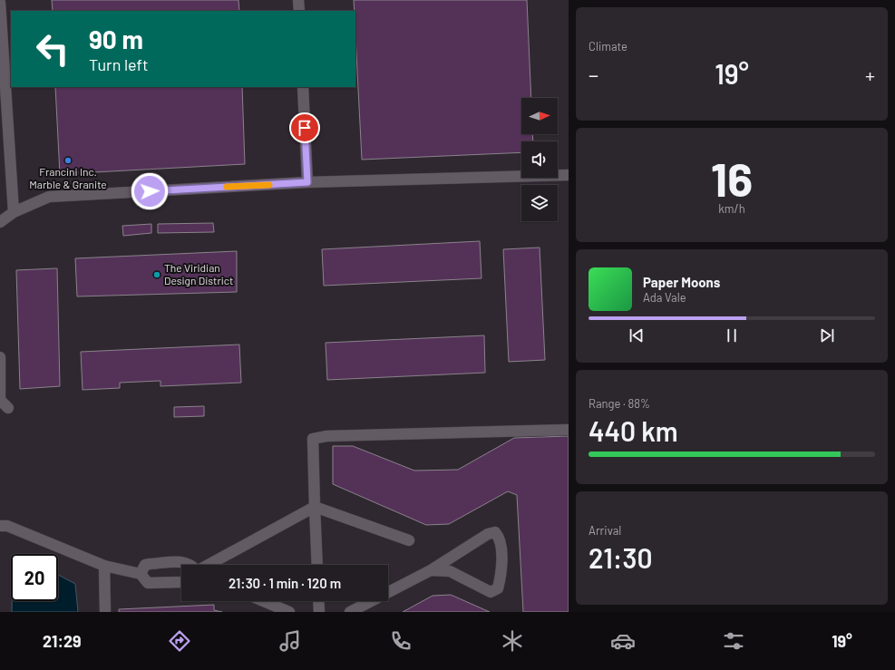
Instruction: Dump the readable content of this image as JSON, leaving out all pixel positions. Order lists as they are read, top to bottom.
{
  "places": ["Francini Inc. Marble & Granite", "The Viridian Design District"],
  "north": "right",
  "page": {
    "tile": [
      "Climate",
      ["16", "km/h"],
      ["Range · 88%", "440 km"],
      ["Arrival", "21:30"]
    ],
    "turn": ["90 m", "Turn left"],
    "heat": ["−", "19°", "+"],
    "song": ["Paper Moons", "Ada Vale"],
    "limit": "20",
    "trip": "21:30 · 1 min · 120 m",
    "tabs": ["21:29", "19°"]
  }
}
